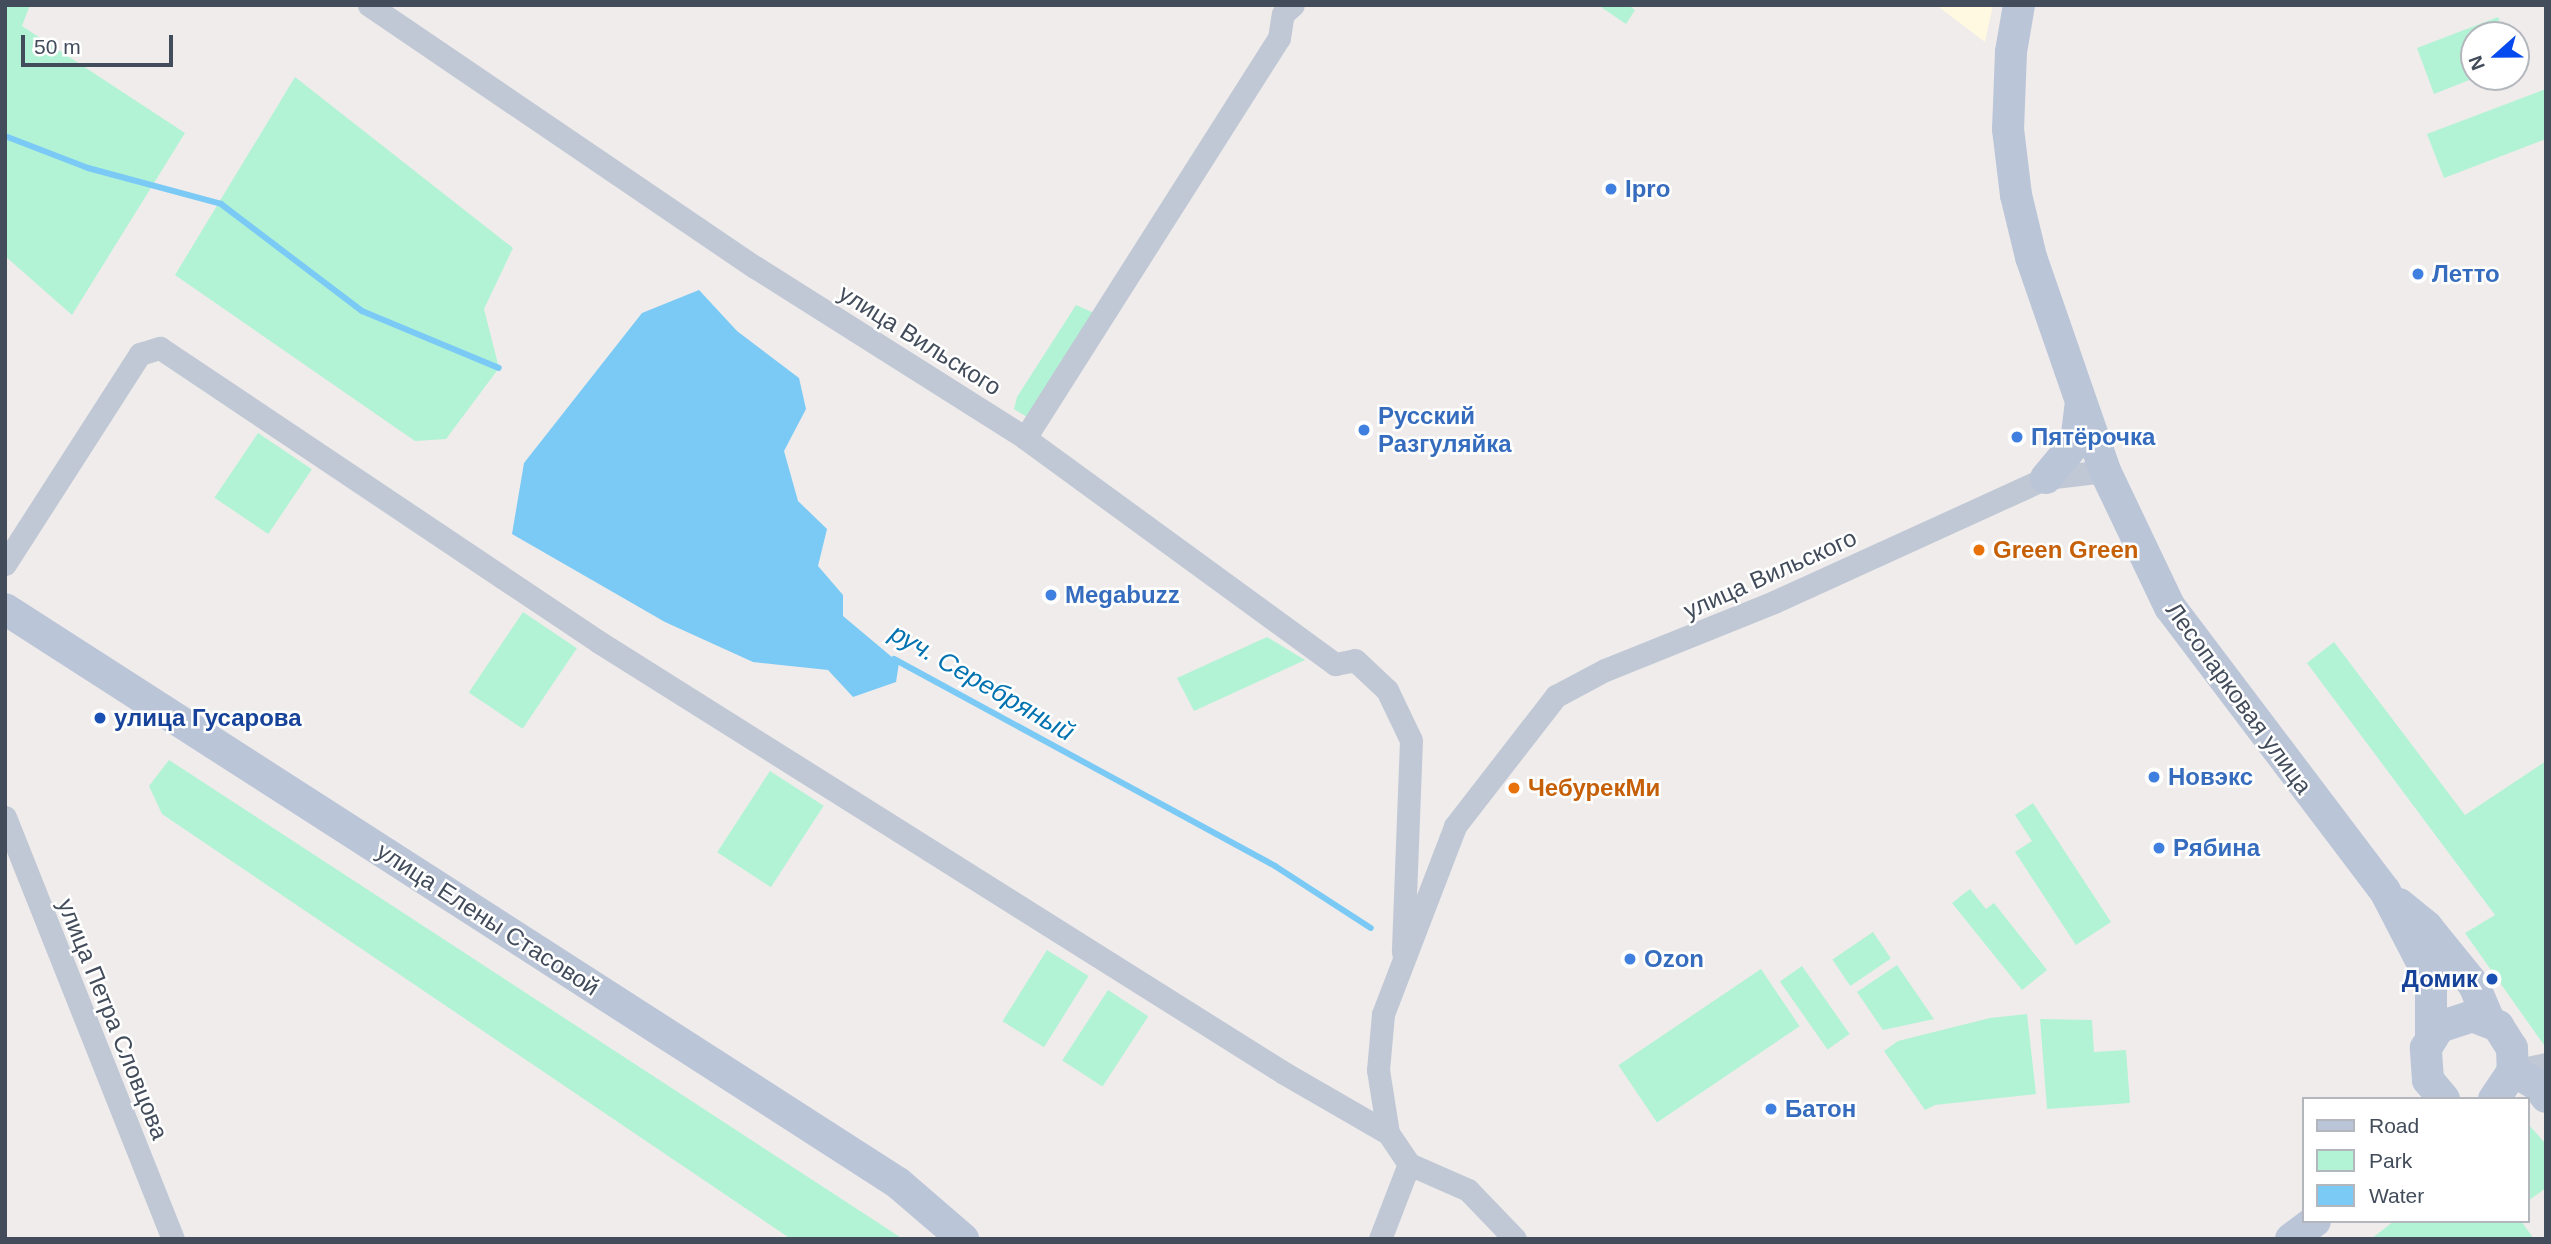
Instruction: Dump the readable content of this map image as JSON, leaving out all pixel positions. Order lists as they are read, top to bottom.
{
  "streets": {
    "main road": ["Лесопарковая улица", "улица Елены Стасовой"],
    "street": ["улица Вильского", "улица Петра Словцова"]
  },
  "crossings": [
    ["улица Вильского", "Лесопарковая улица"]
  ],
  "water": ["руч. Серебряный"],
  "places": [
    "Ipro",
    "Летто",
    "Русский Разгуляйка",
    "Пятёрочка",
    "Green Green",
    "Megabuzz",
    "улица Гусарова",
    "Новэкс",
    "ЧебурекМи",
    "Рябина",
    "Ozon",
    "Домик",
    "Батон"
  ],
  "legend": ["Road", "Park", "Water"],
  "scale_bar": "50 m",
  "north": "left"
}
